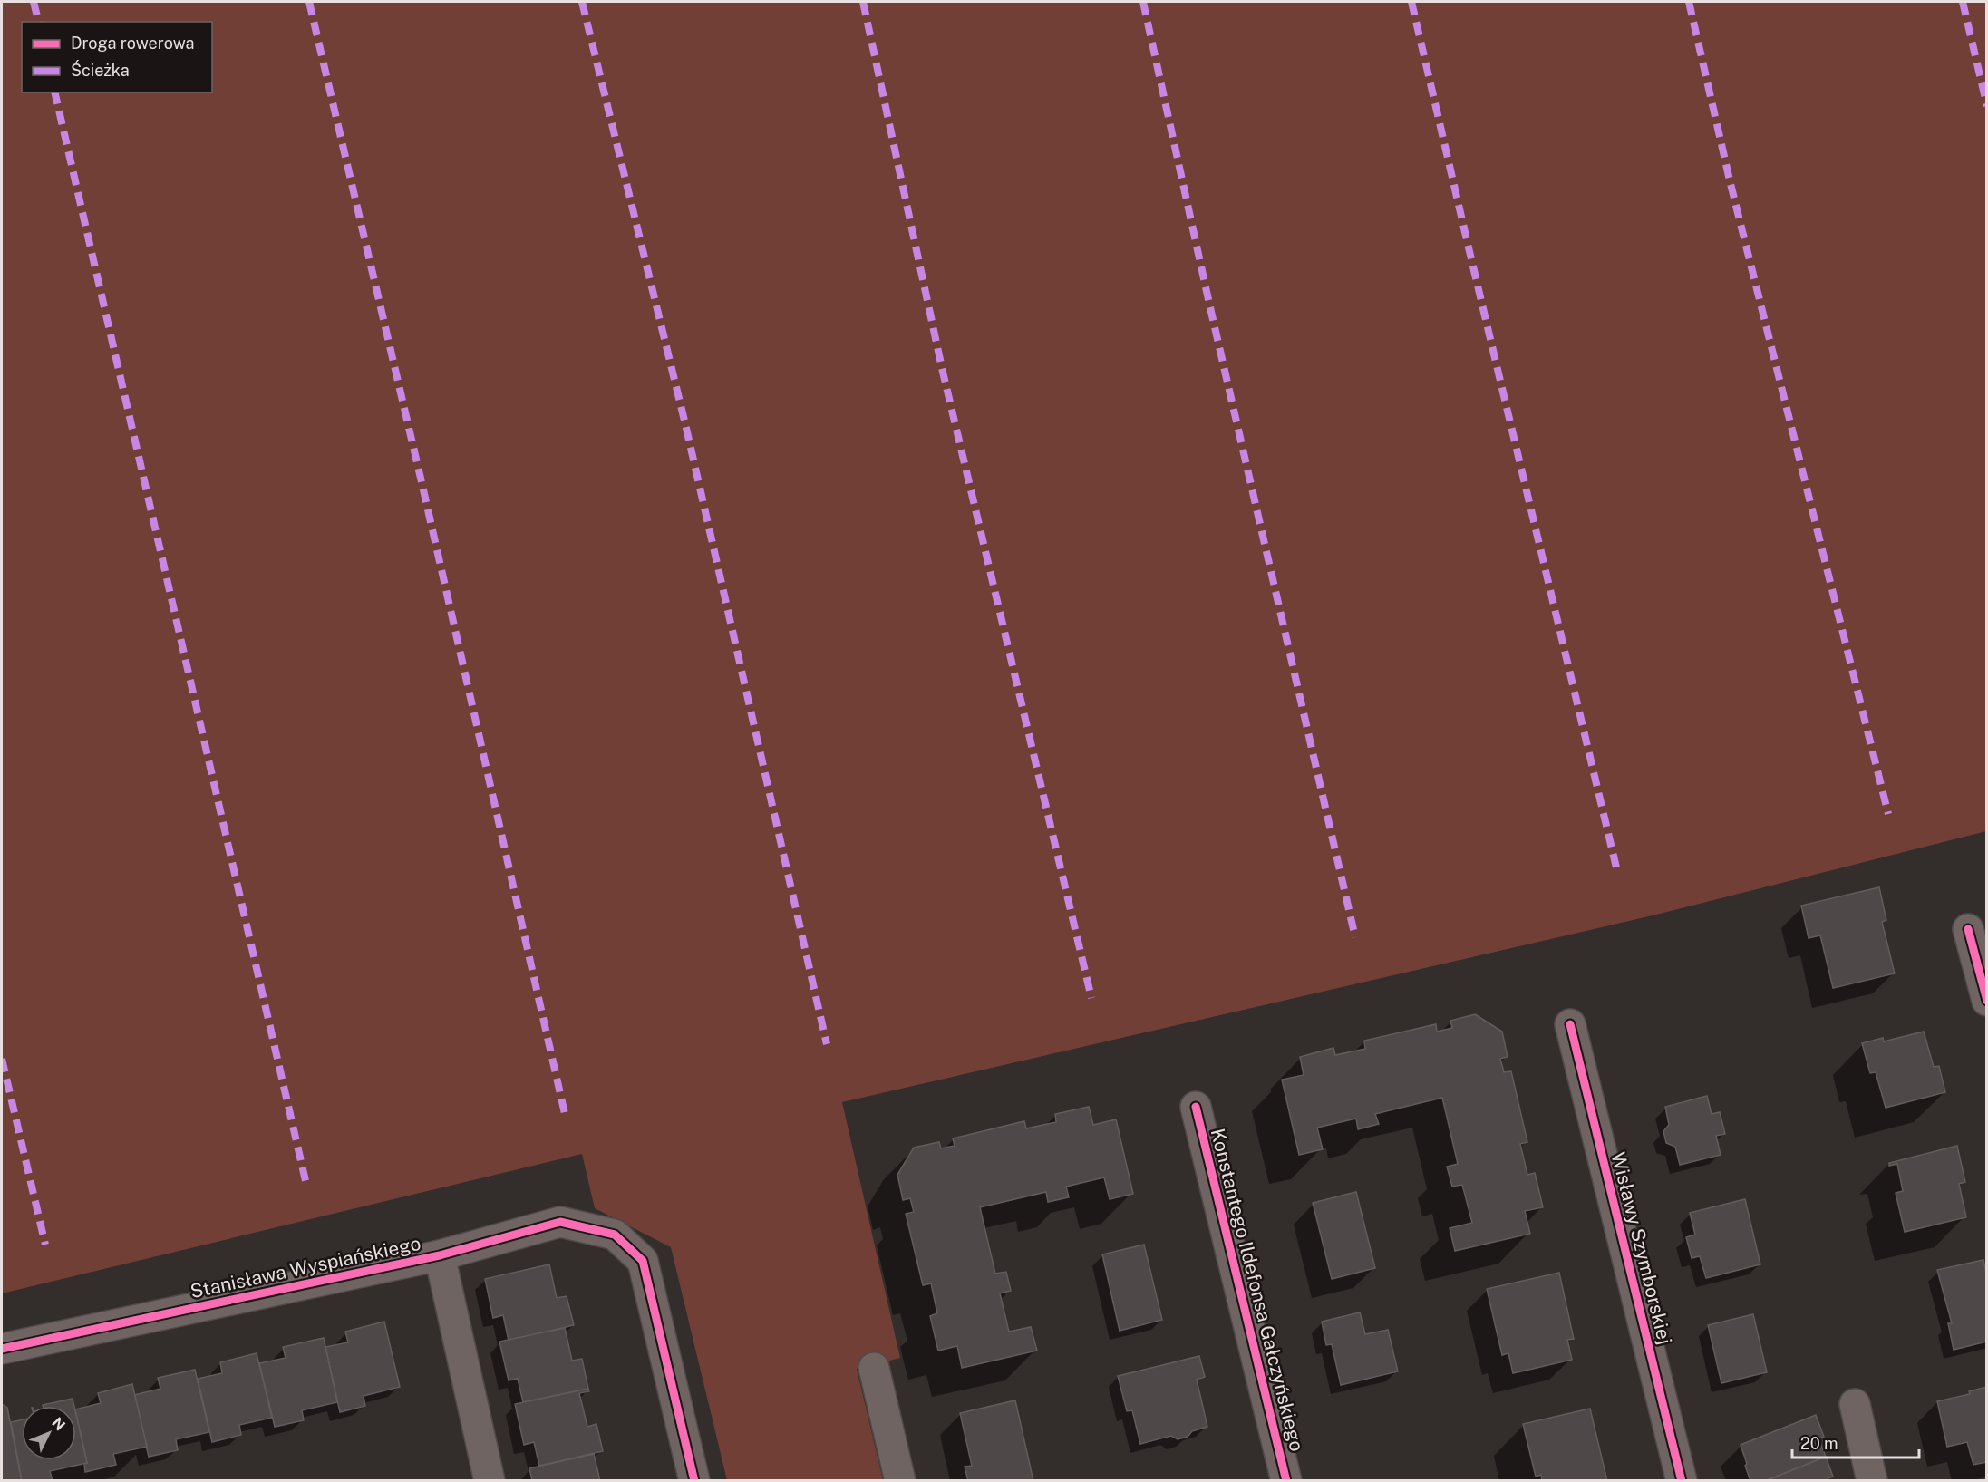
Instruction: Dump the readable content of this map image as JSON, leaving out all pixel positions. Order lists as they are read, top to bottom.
{
  "streets": {
    "street": ["Wisławy Szymborskiej", "Stanisława Wyspiańskiego", "Konstantego Ildefonsa Gałczyńskiego"]
  },
  "legend": ["Droga rowerowa", "Ścieżka"],
  "scale_bar": "20 m",
  "north": "top right"
}
